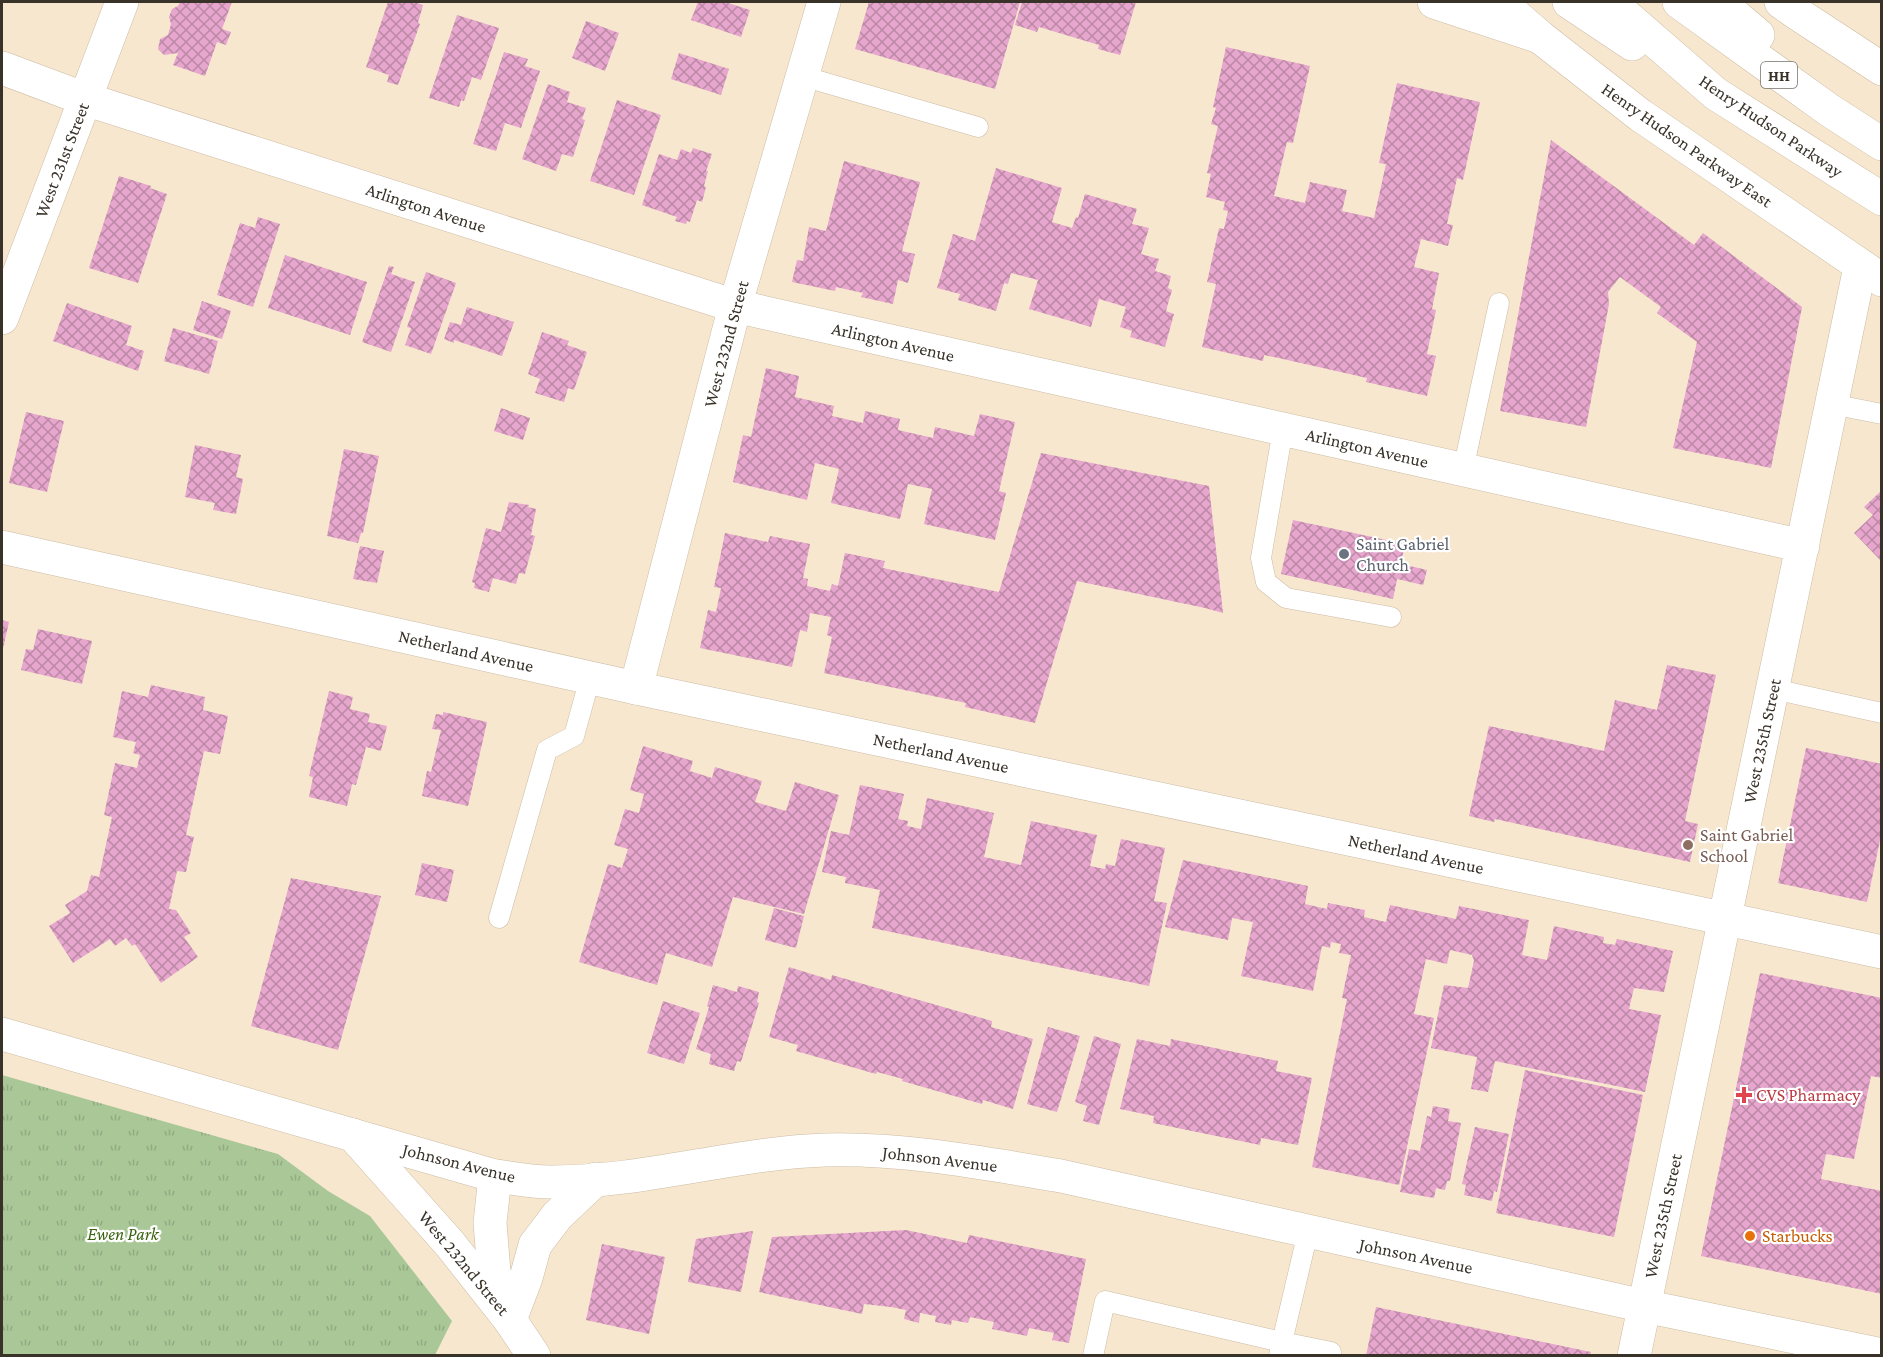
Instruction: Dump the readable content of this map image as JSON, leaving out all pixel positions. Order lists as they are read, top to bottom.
{
  "streets": {
    "main road": [
      "HH",
      "Henry Hudson Parkway",
      "Henry Hudson Parkway East",
      "West 231st Street",
      "Arlington Avenue",
      "West 232nd Street",
      "Netherland Avenue",
      "West 235th Street",
      "Johnson Avenue"
    ]
  },
  "crossings": [
    ["Henry Hudson Parkway East", "West 235th Street"],
    ["West 231st Street", "Arlington Avenue"],
    ["Arlington Avenue", "West 232nd Street"],
    ["Arlington Avenue", "West 235th Street"],
    ["West 232nd Street", "Netherland Avenue"],
    ["West 232nd Street", "Johnson Avenue"],
    ["Netherland Avenue", "West 235th Street"],
    ["West 235th Street", "Johnson Avenue"]
  ],
  "parks": ["Ewen Park"],
  "places": {
    "other": ["Saint Gabriel Church", "Saint Gabriel School", "Starbucks"],
    "health": ["CVS Pharmacy"]
  }
}
